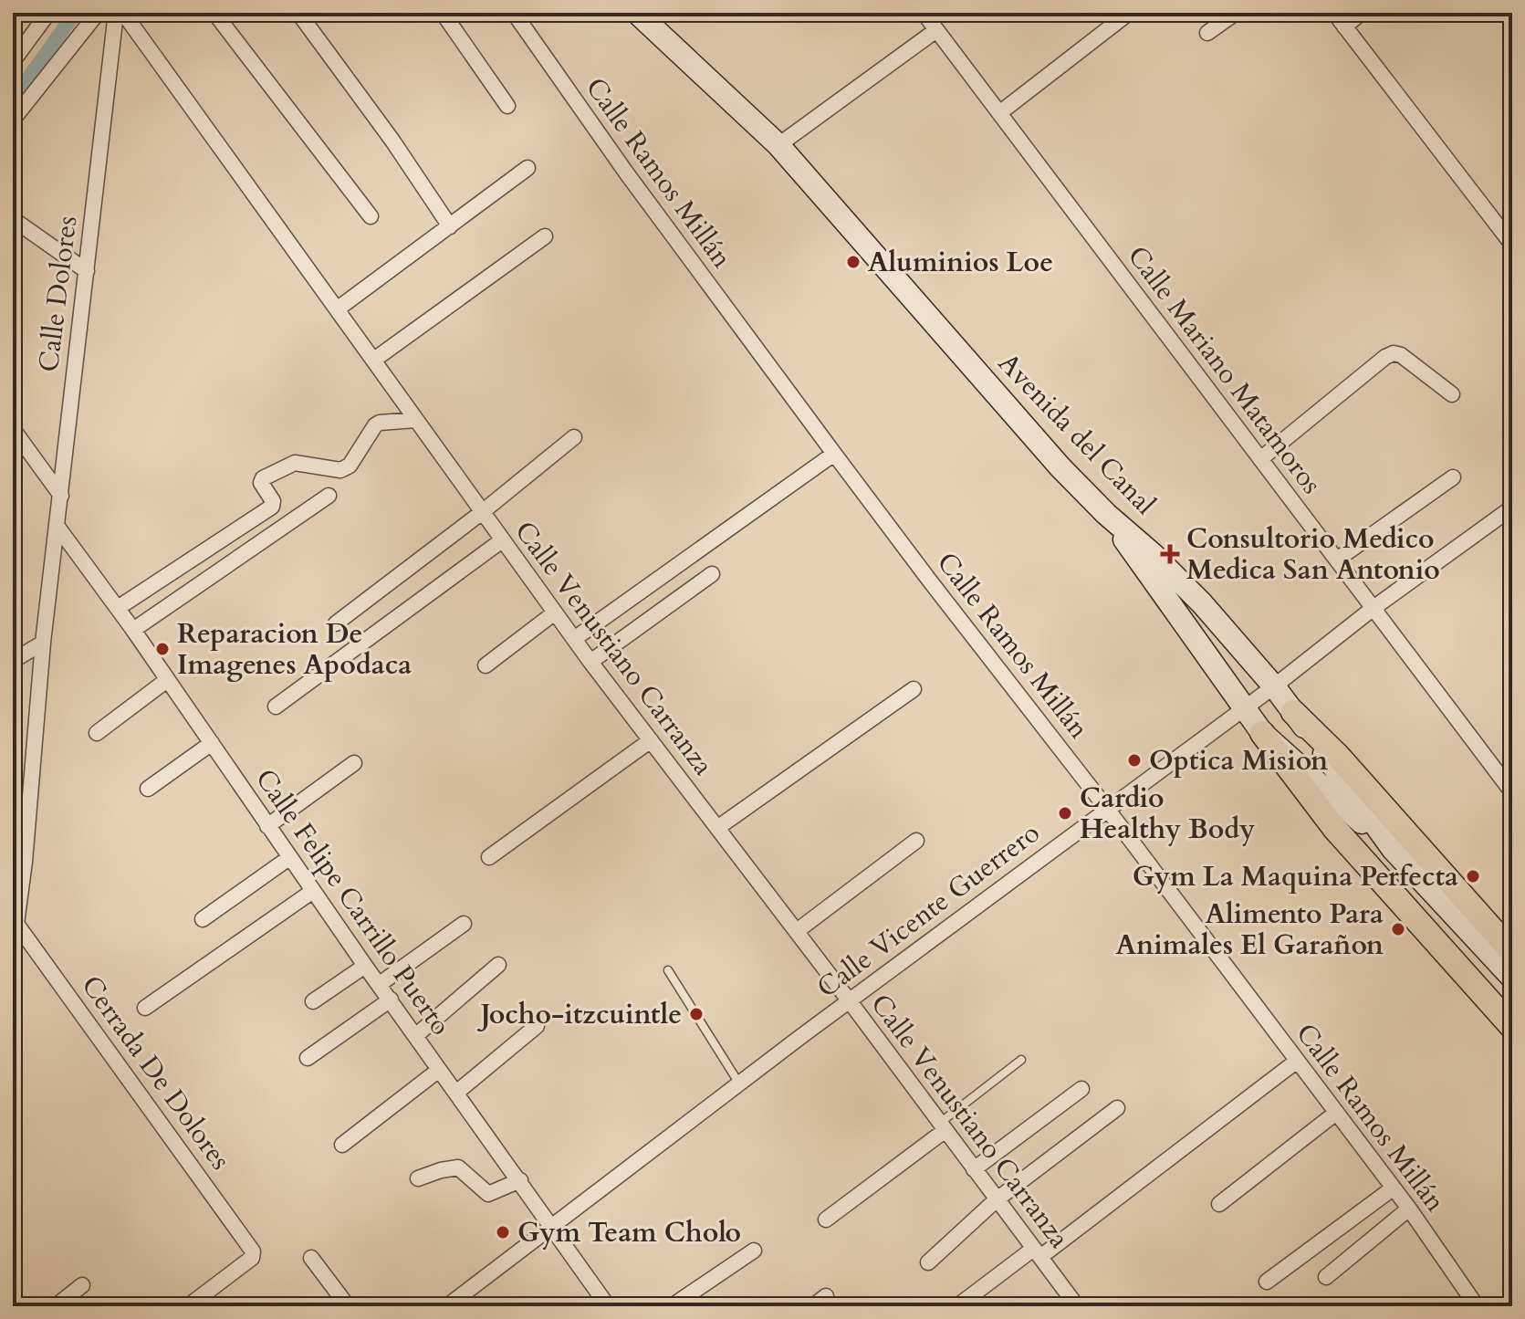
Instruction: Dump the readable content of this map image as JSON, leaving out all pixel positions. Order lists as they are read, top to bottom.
{
  "streets": {
    "main road": ["Avenida del Canal"],
    "street": [
      "Calle Ramos Millán",
      "Calle Dolores",
      "Calle Mariano Matamoros",
      "Calle Venustiano Carranza",
      "Calle Felipe Carrillo Puerto",
      "Calle Vicente Guerrero",
      "Cerrada De Dolores"
    ]
  },
  "crossings": [
    ["Calle Ramos Millán", "Calle Vicente Guerrero"],
    ["Calle Dolores", "Calle Felipe Carrillo Puerto"],
    ["Calle Dolores", "Cerrada De Dolores"],
    ["Calle Mariano Matamoros", "Calle Vicente Guerrero"],
    ["Avenida del Canal", "Calle Vicente Guerrero"],
    ["Calle Venustiano Carranza", "Calle Vicente Guerrero"],
    ["Calle Felipe Carrillo Puerto", "Calle Vicente Guerrero"]
  ],
  "places": {
    "other": [
      "Aluminios Loe",
      "Reparacion De Imagenes Apodaca",
      "Optica Mision",
      "Cardio Healthy Body",
      "Gym La Maquina Perfecta",
      "Alimento Para Animales El Garañon",
      "Jocho-itzcuintle",
      "Gym Team Cholo"
    ],
    "health": ["Consultorio Medico Medica San Antonio"]
  }
}
